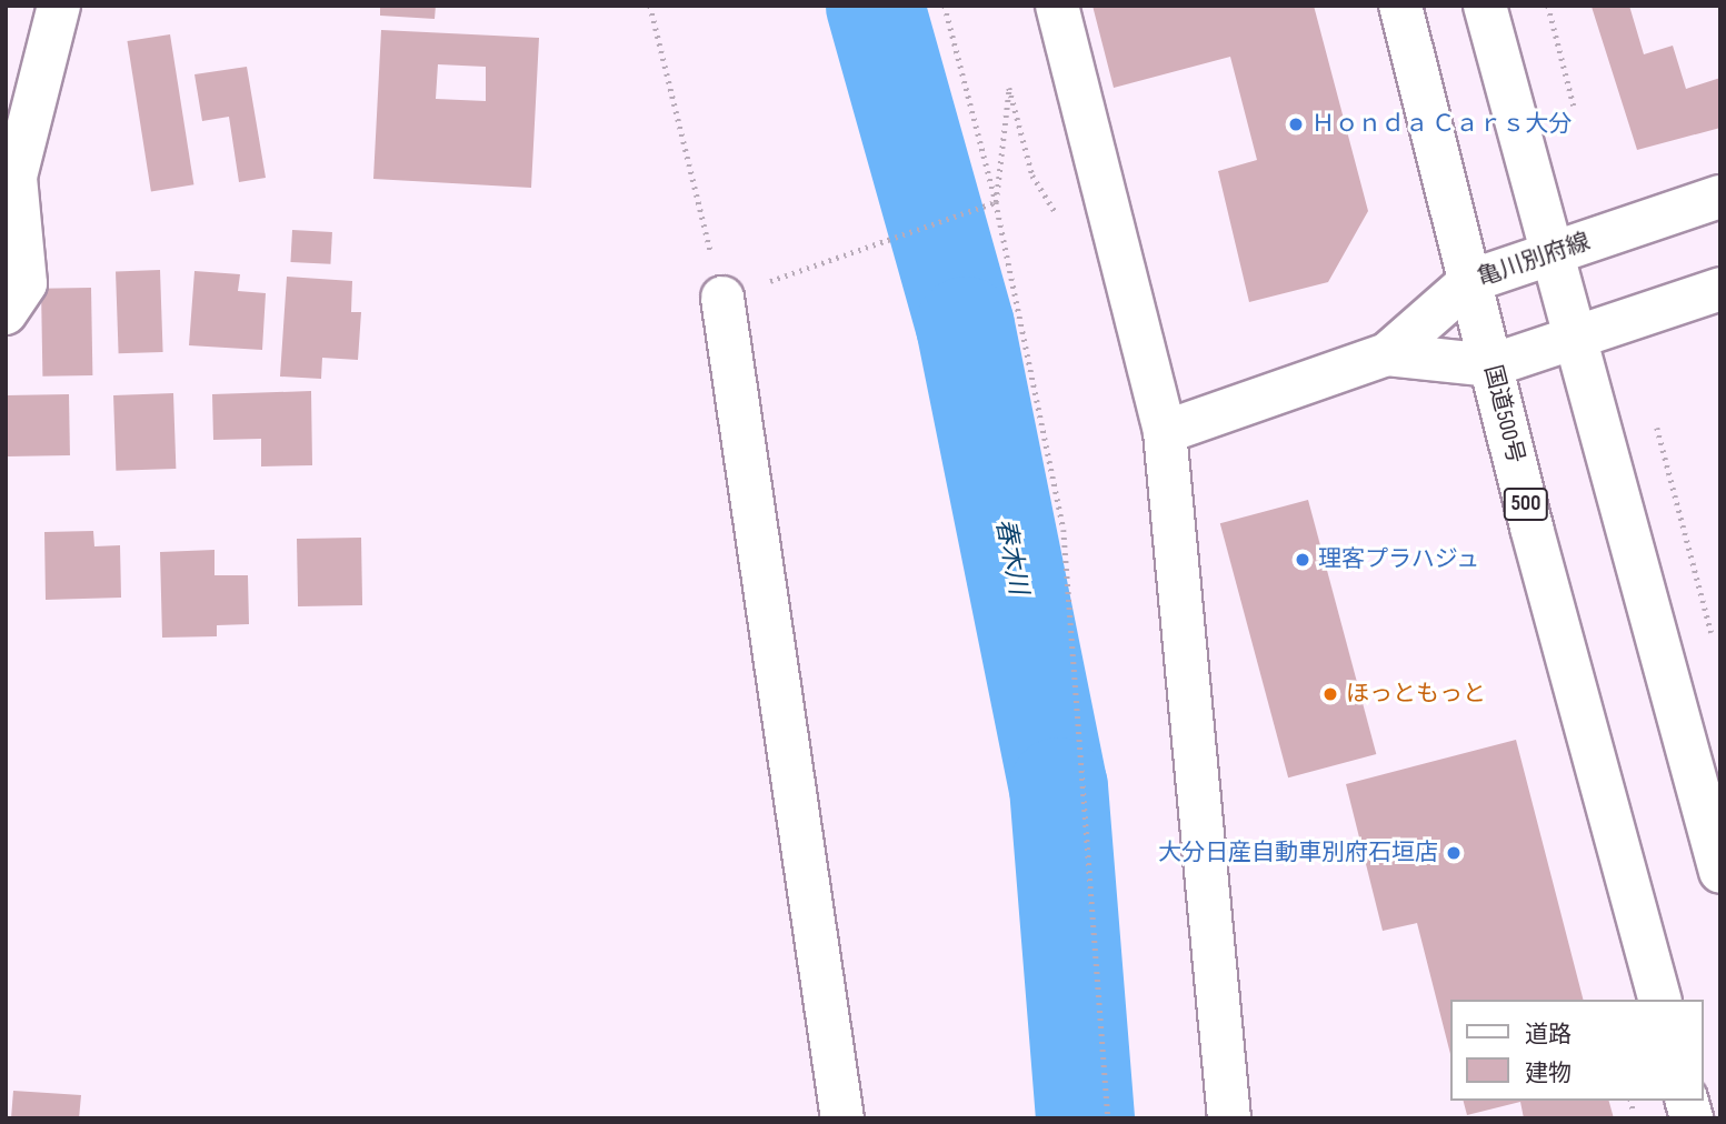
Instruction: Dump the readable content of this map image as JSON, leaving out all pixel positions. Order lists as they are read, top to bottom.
{
  "streets": {
    "main road": ["亀川別府線", "国道500号", "500"]
  },
  "crossings": [
    ["亀川別府線", "国道500号"]
  ],
  "water": ["春木川"],
  "places": [
    "Ｈｏｎｄａ Ｃａｒｓ大分",
    "理客プラハジュ",
    "ほっともっと",
    "大分日産自動車別府石垣店"
  ],
  "legend": ["道路", "建物"]
}
